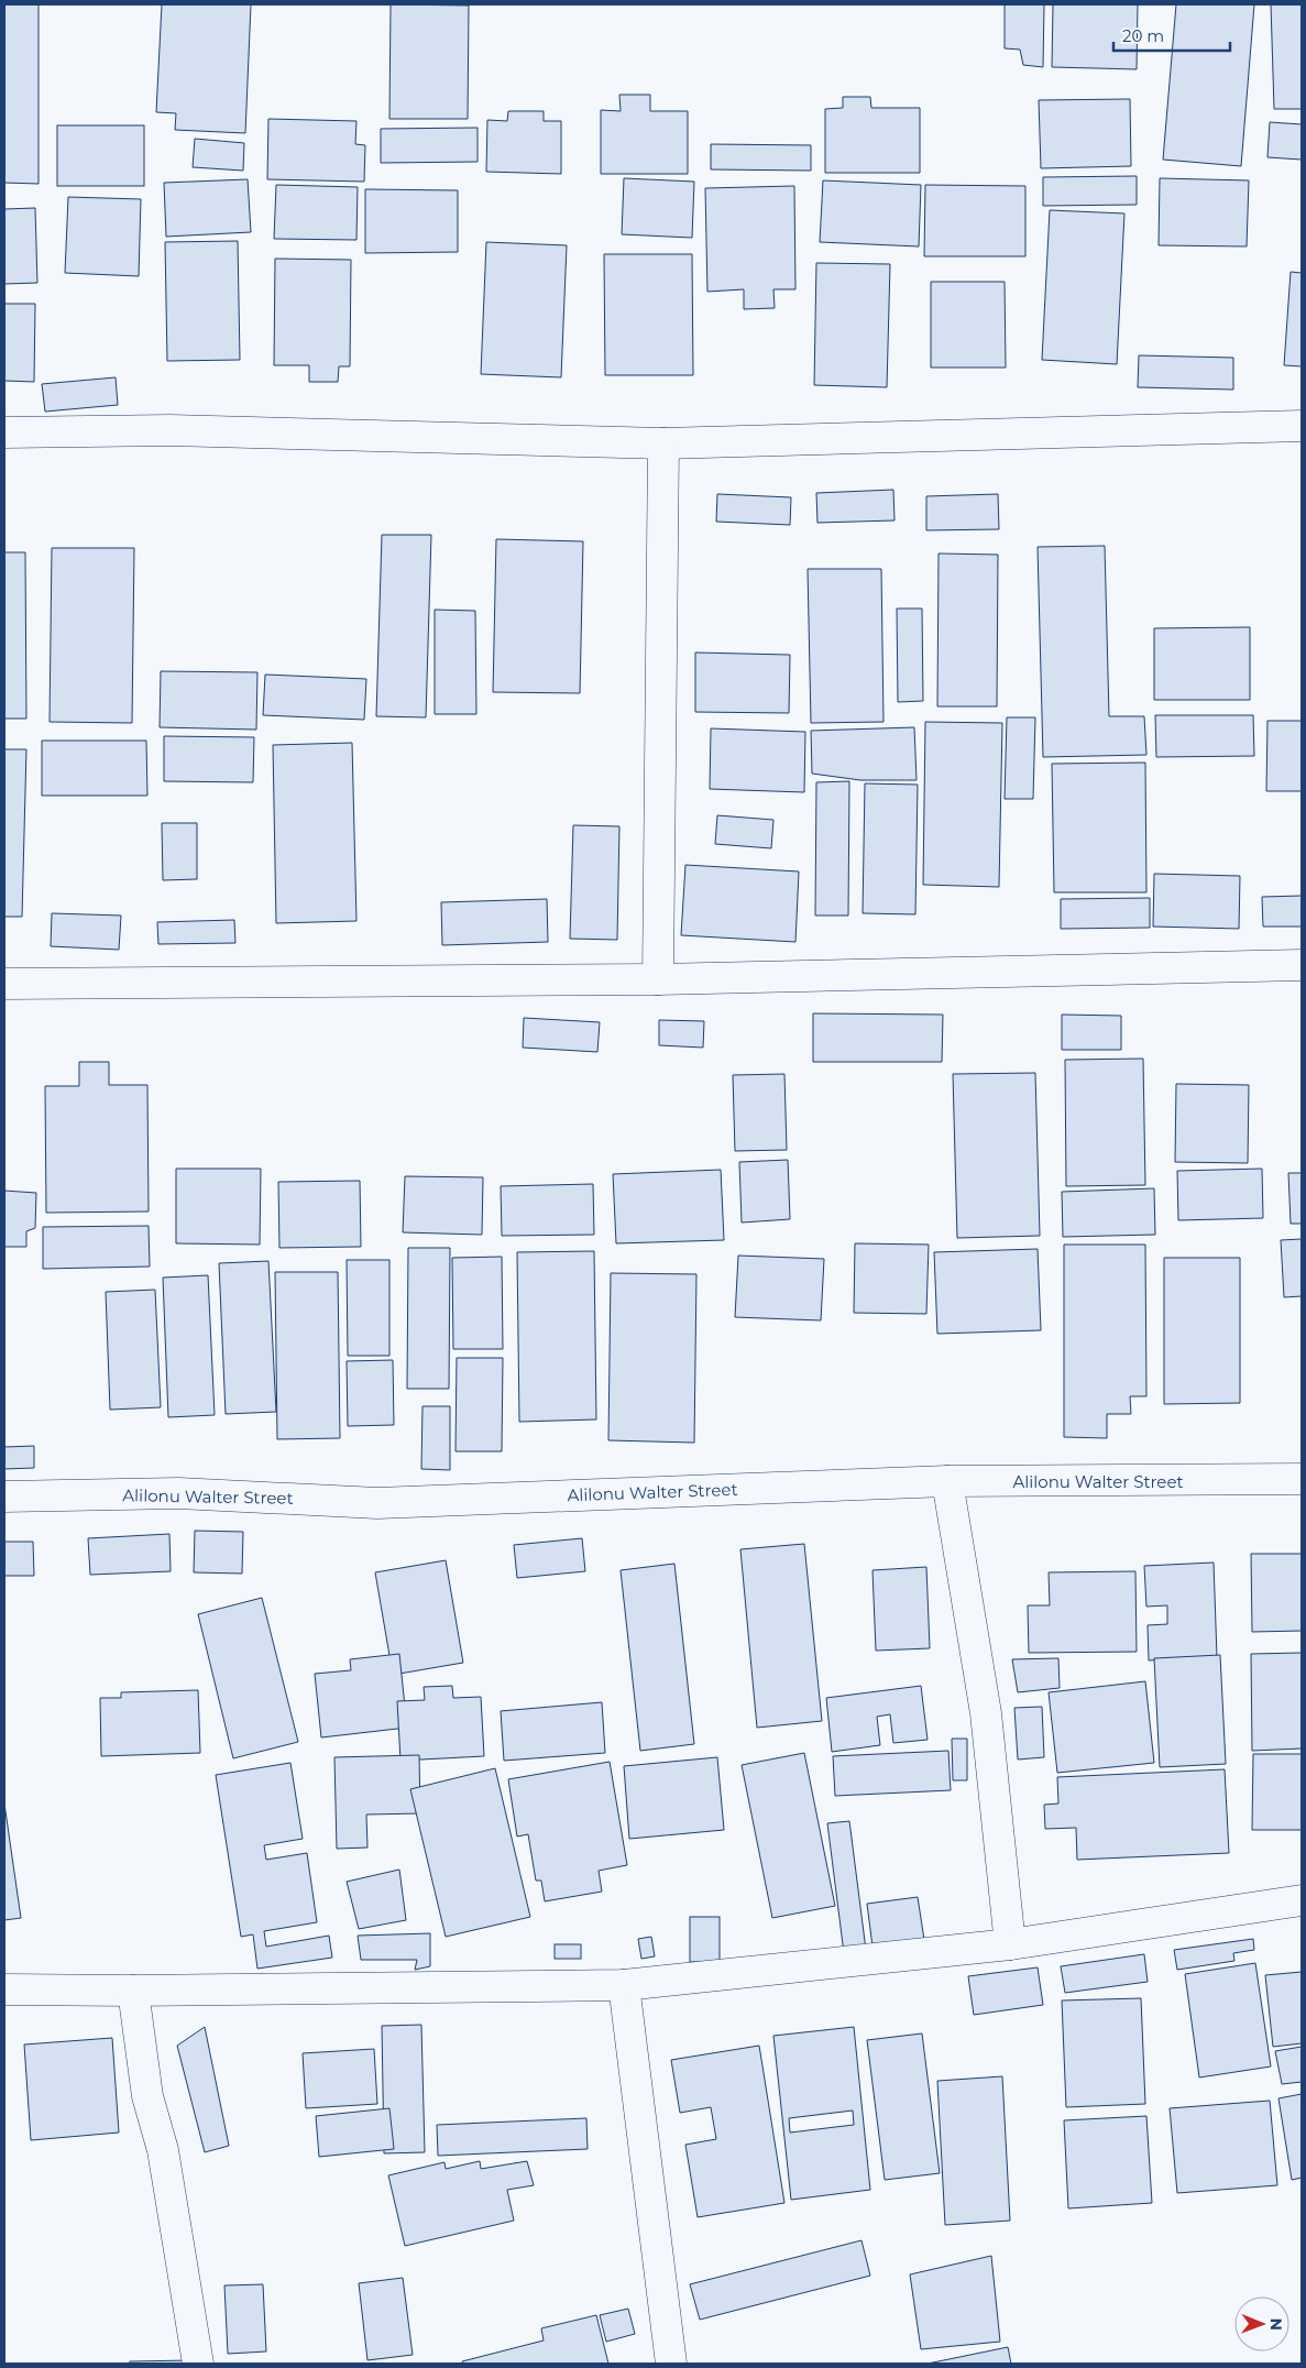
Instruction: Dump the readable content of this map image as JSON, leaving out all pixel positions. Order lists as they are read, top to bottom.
{
  "streets": {
    "street": ["Alilonu Walter Street"]
  },
  "scale_bar": "20 m",
  "north": "right"
}
